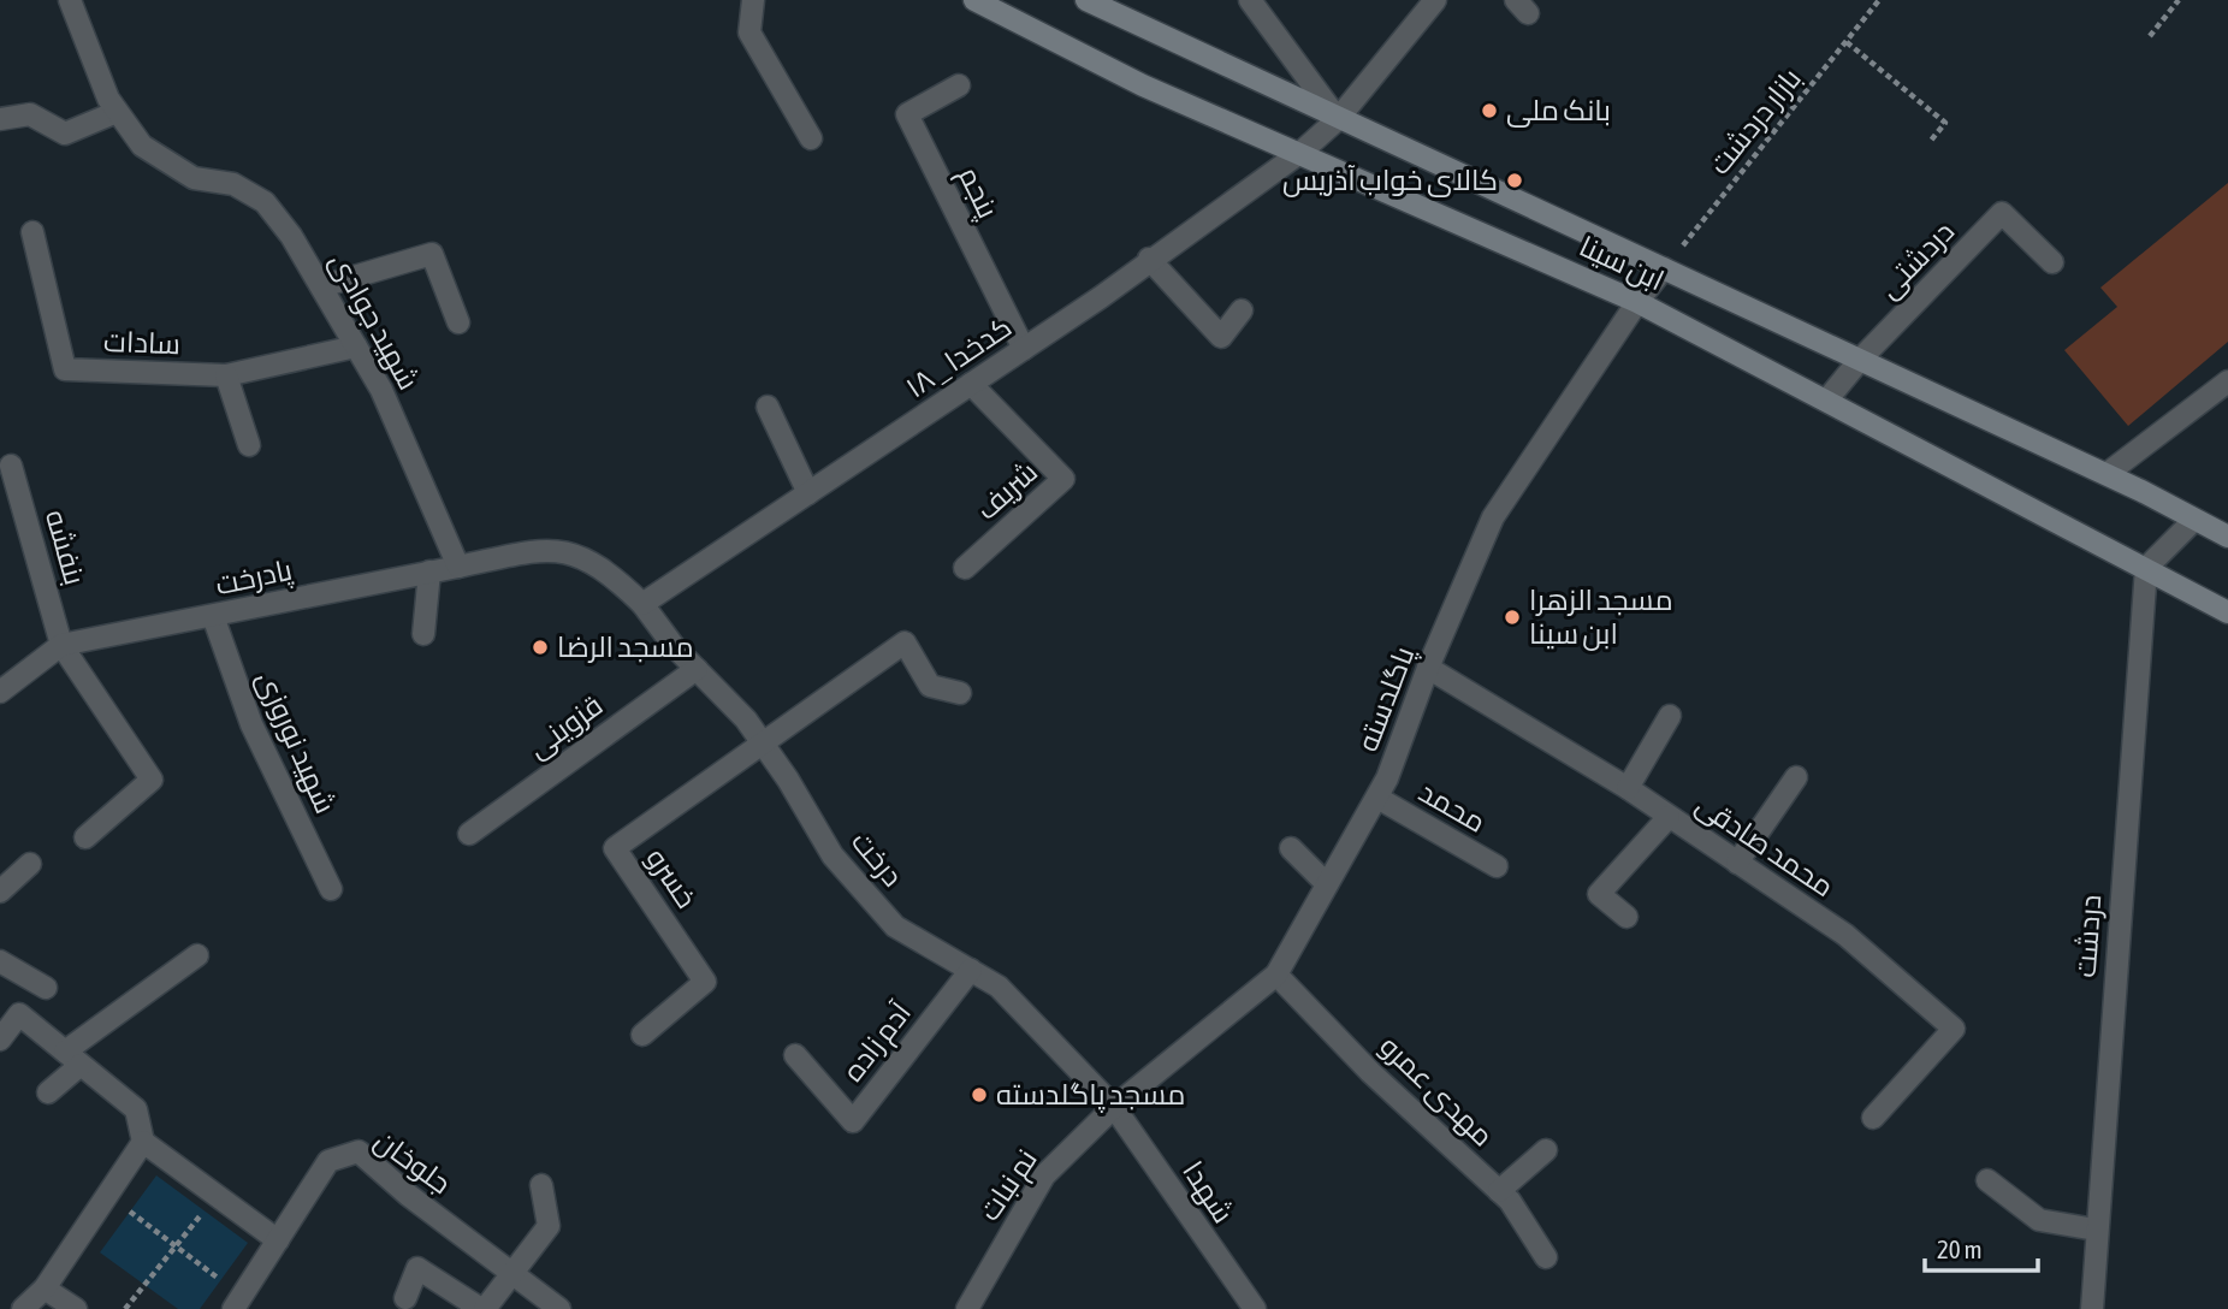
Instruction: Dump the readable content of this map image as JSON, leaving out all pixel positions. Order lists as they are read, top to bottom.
{
  "streets": {
    "main road": ["ابن سینا"],
    "street": [
      "پنجم",
      "دردشتی",
      "شهید جوادی",
      "سادات",
      "۱۸ _ کدخدا",
      "شریف",
      "بنفشه",
      "پادرخت",
      "پاگلدسته",
      "قزوینی",
      "شهید نوروزی",
      "محمد",
      "محمد صادقی",
      "درخت",
      "خسرو",
      "دردشت",
      "آدم زاده",
      "مهدی عمرو",
      "جلوخان",
      "نم نبات",
      "شهدا"
    ],
    "path": ["بازار دردشت"]
  },
  "crossings": [
    ["بازار دردشت", "ابن سینا"],
    ["بازار دردشت", "پاگلدسته"],
    ["پنجم", "۱۸ _ کدخدا"],
    ["دردشتی", "ابن سینا"],
    ["ابن سینا", "۱۸ _ کدخدا"],
    ["ابن سینا", "پاگلدسته"],
    ["ابن سینا", "دردشت"],
    ["شهید جوادی", "سادات"],
    ["شهید جوادی", "پادرخت"],
    ["۱۸ _ کدخدا", "شریف"],
    ["۱۸ _ کدخدا", "درخت"],
    ["بنفشه", "پادرخت"],
    ["پادرخت", "شهید نوروزی"],
    ["پاگلدسته", "محمد"],
    ["پاگلدسته", "محمد صادقی"],
    ["پاگلدسته", "درخت"],
    ["پاگلدسته", "مهدی عمرو"],
    ["پاگلدسته", "نم نبات"],
    ["پاگلدسته", "شهدا"],
    ["قزوینی", "درخت"],
    ["درخت", "خسرو"],
    ["درخت", "آدم زاده"],
    ["درخت", "نم نبات"],
    ["درخت", "شهدا"],
    ["نم نبات", "شهدا"]
  ],
  "places": [
    "بانک ملی",
    "کالای خواب آذریس",
    "مسجد الزهرا ابن سینا",
    "مسجد الرضا",
    "مسجد پاگلدسته"
  ],
  "scale_bar": "20 m"
}
